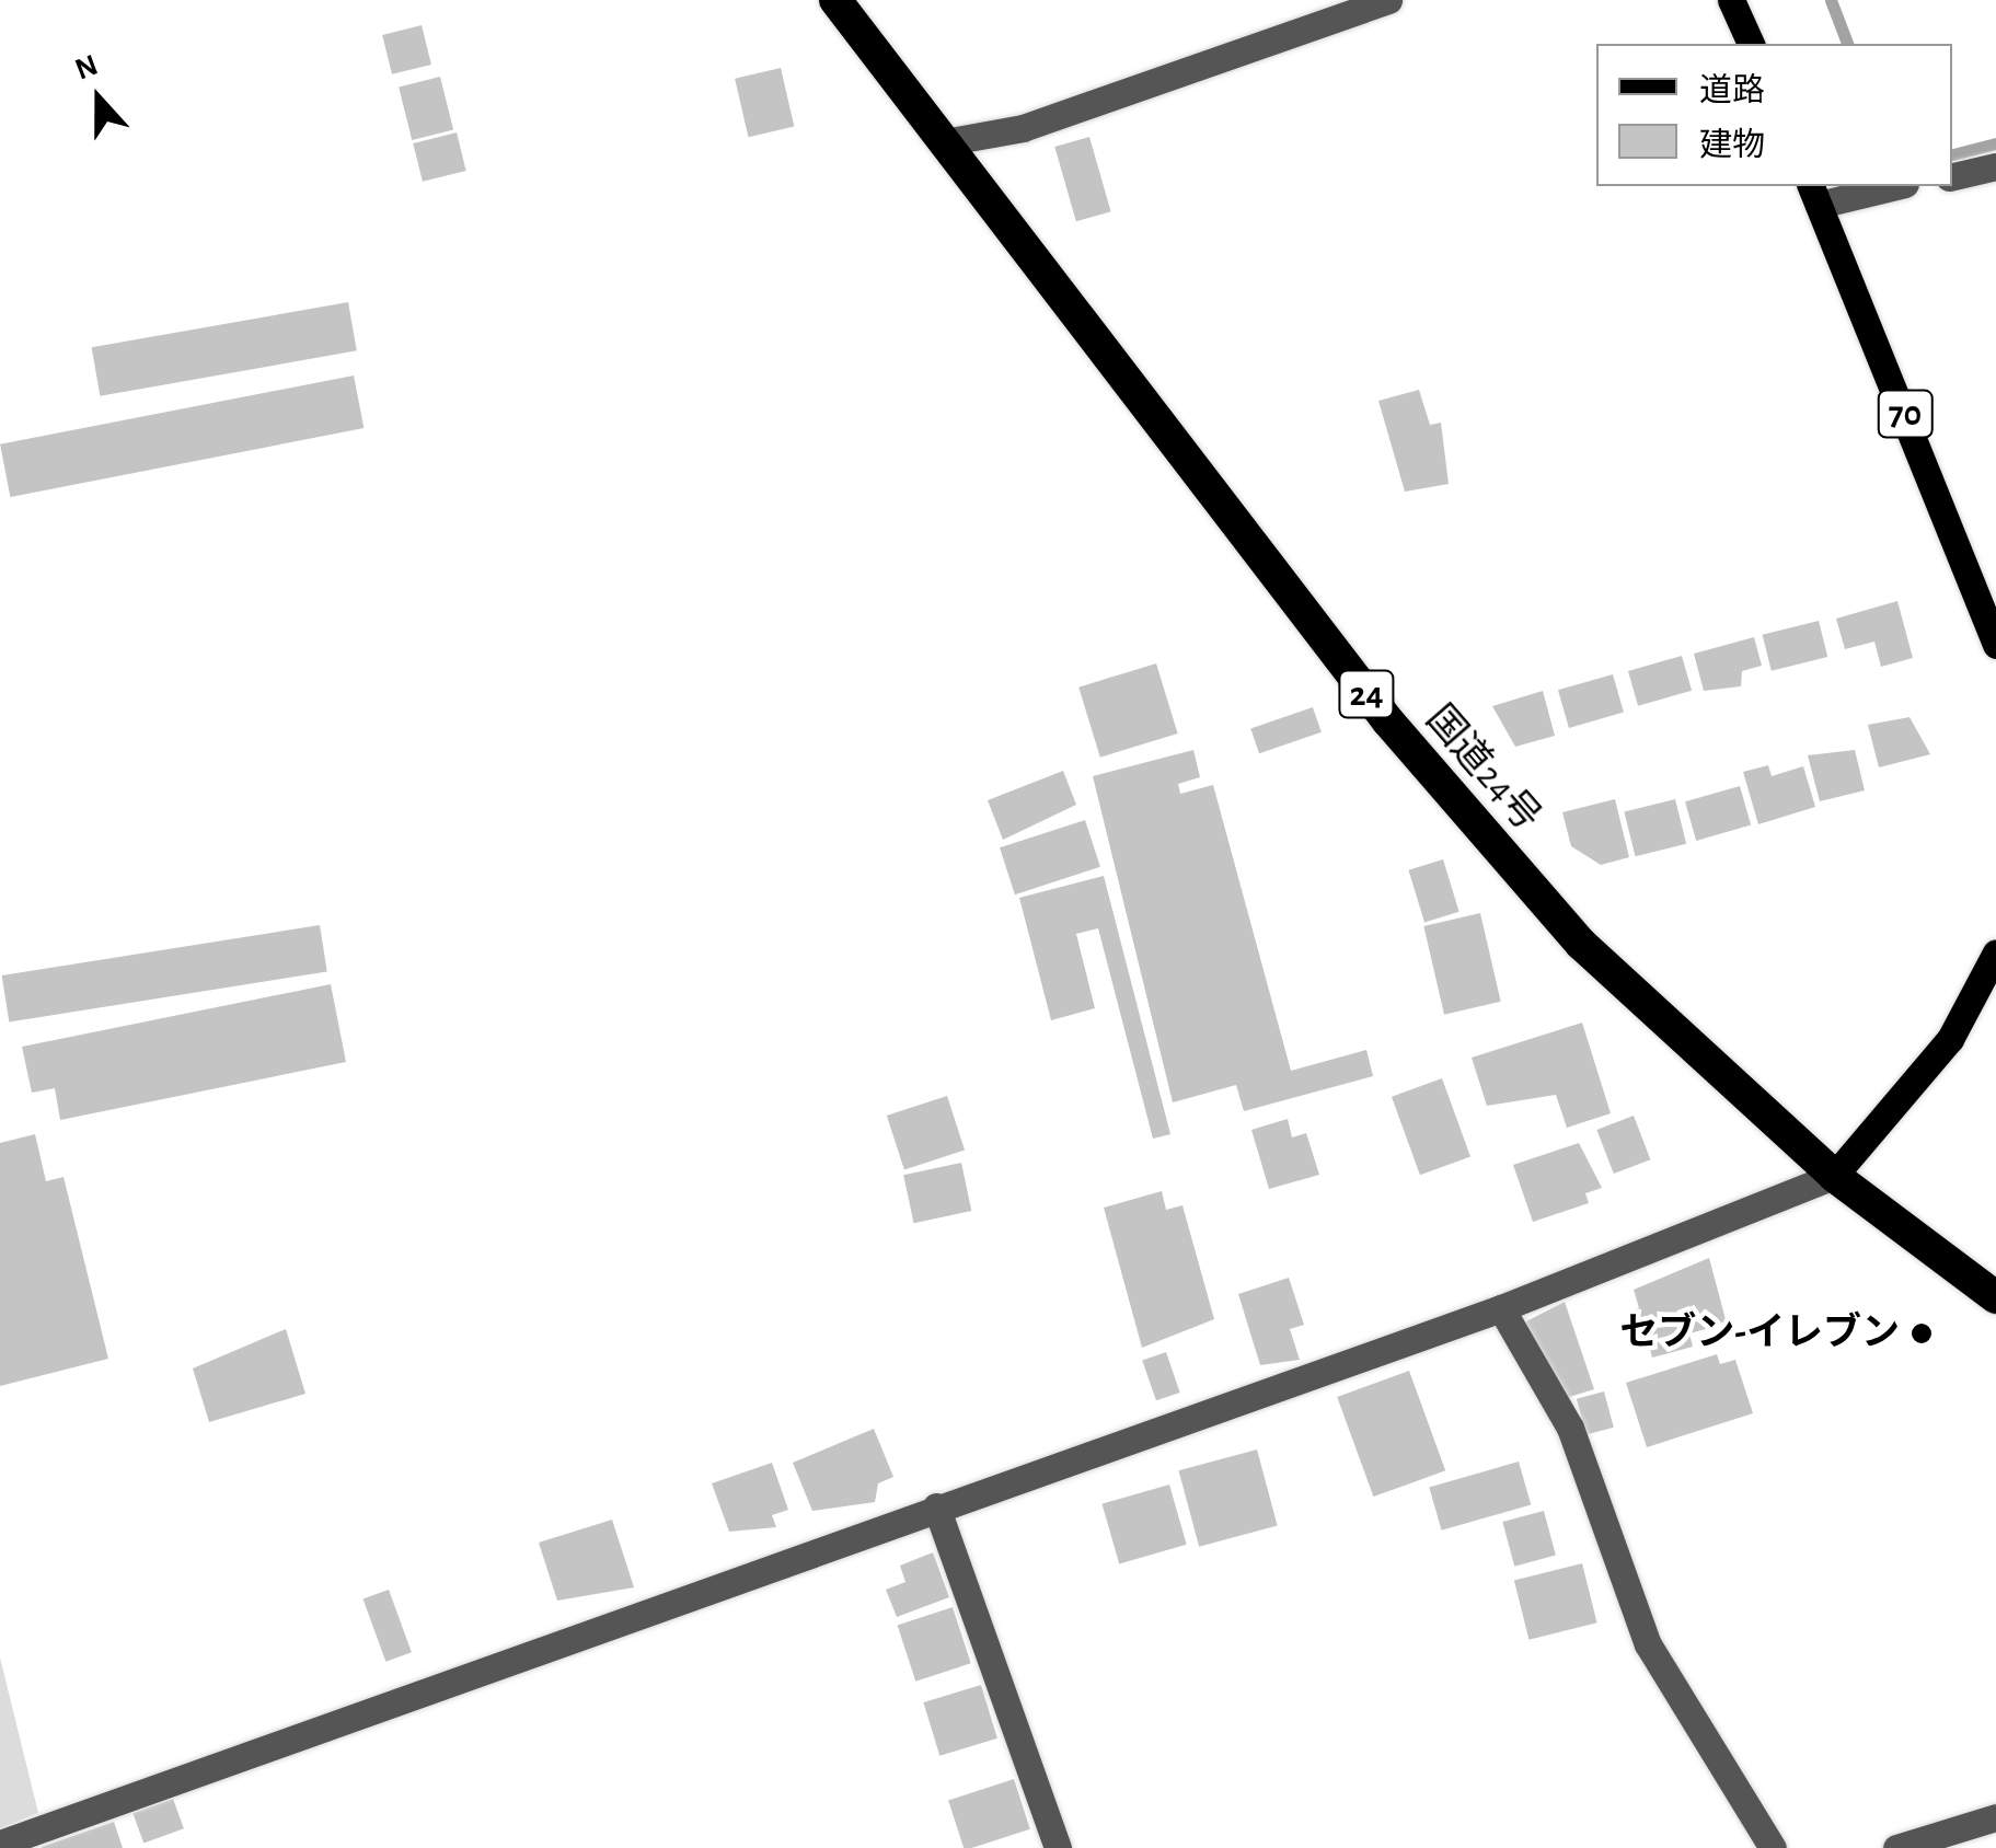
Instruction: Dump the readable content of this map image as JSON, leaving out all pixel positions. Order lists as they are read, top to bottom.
{
  "streets": {
    "highway": ["24", "国道24号"],
    "main road": ["70"]
  },
  "places": ["セブン-イレブン"],
  "legend": ["道路", "建物"],
  "north": "top"
}
